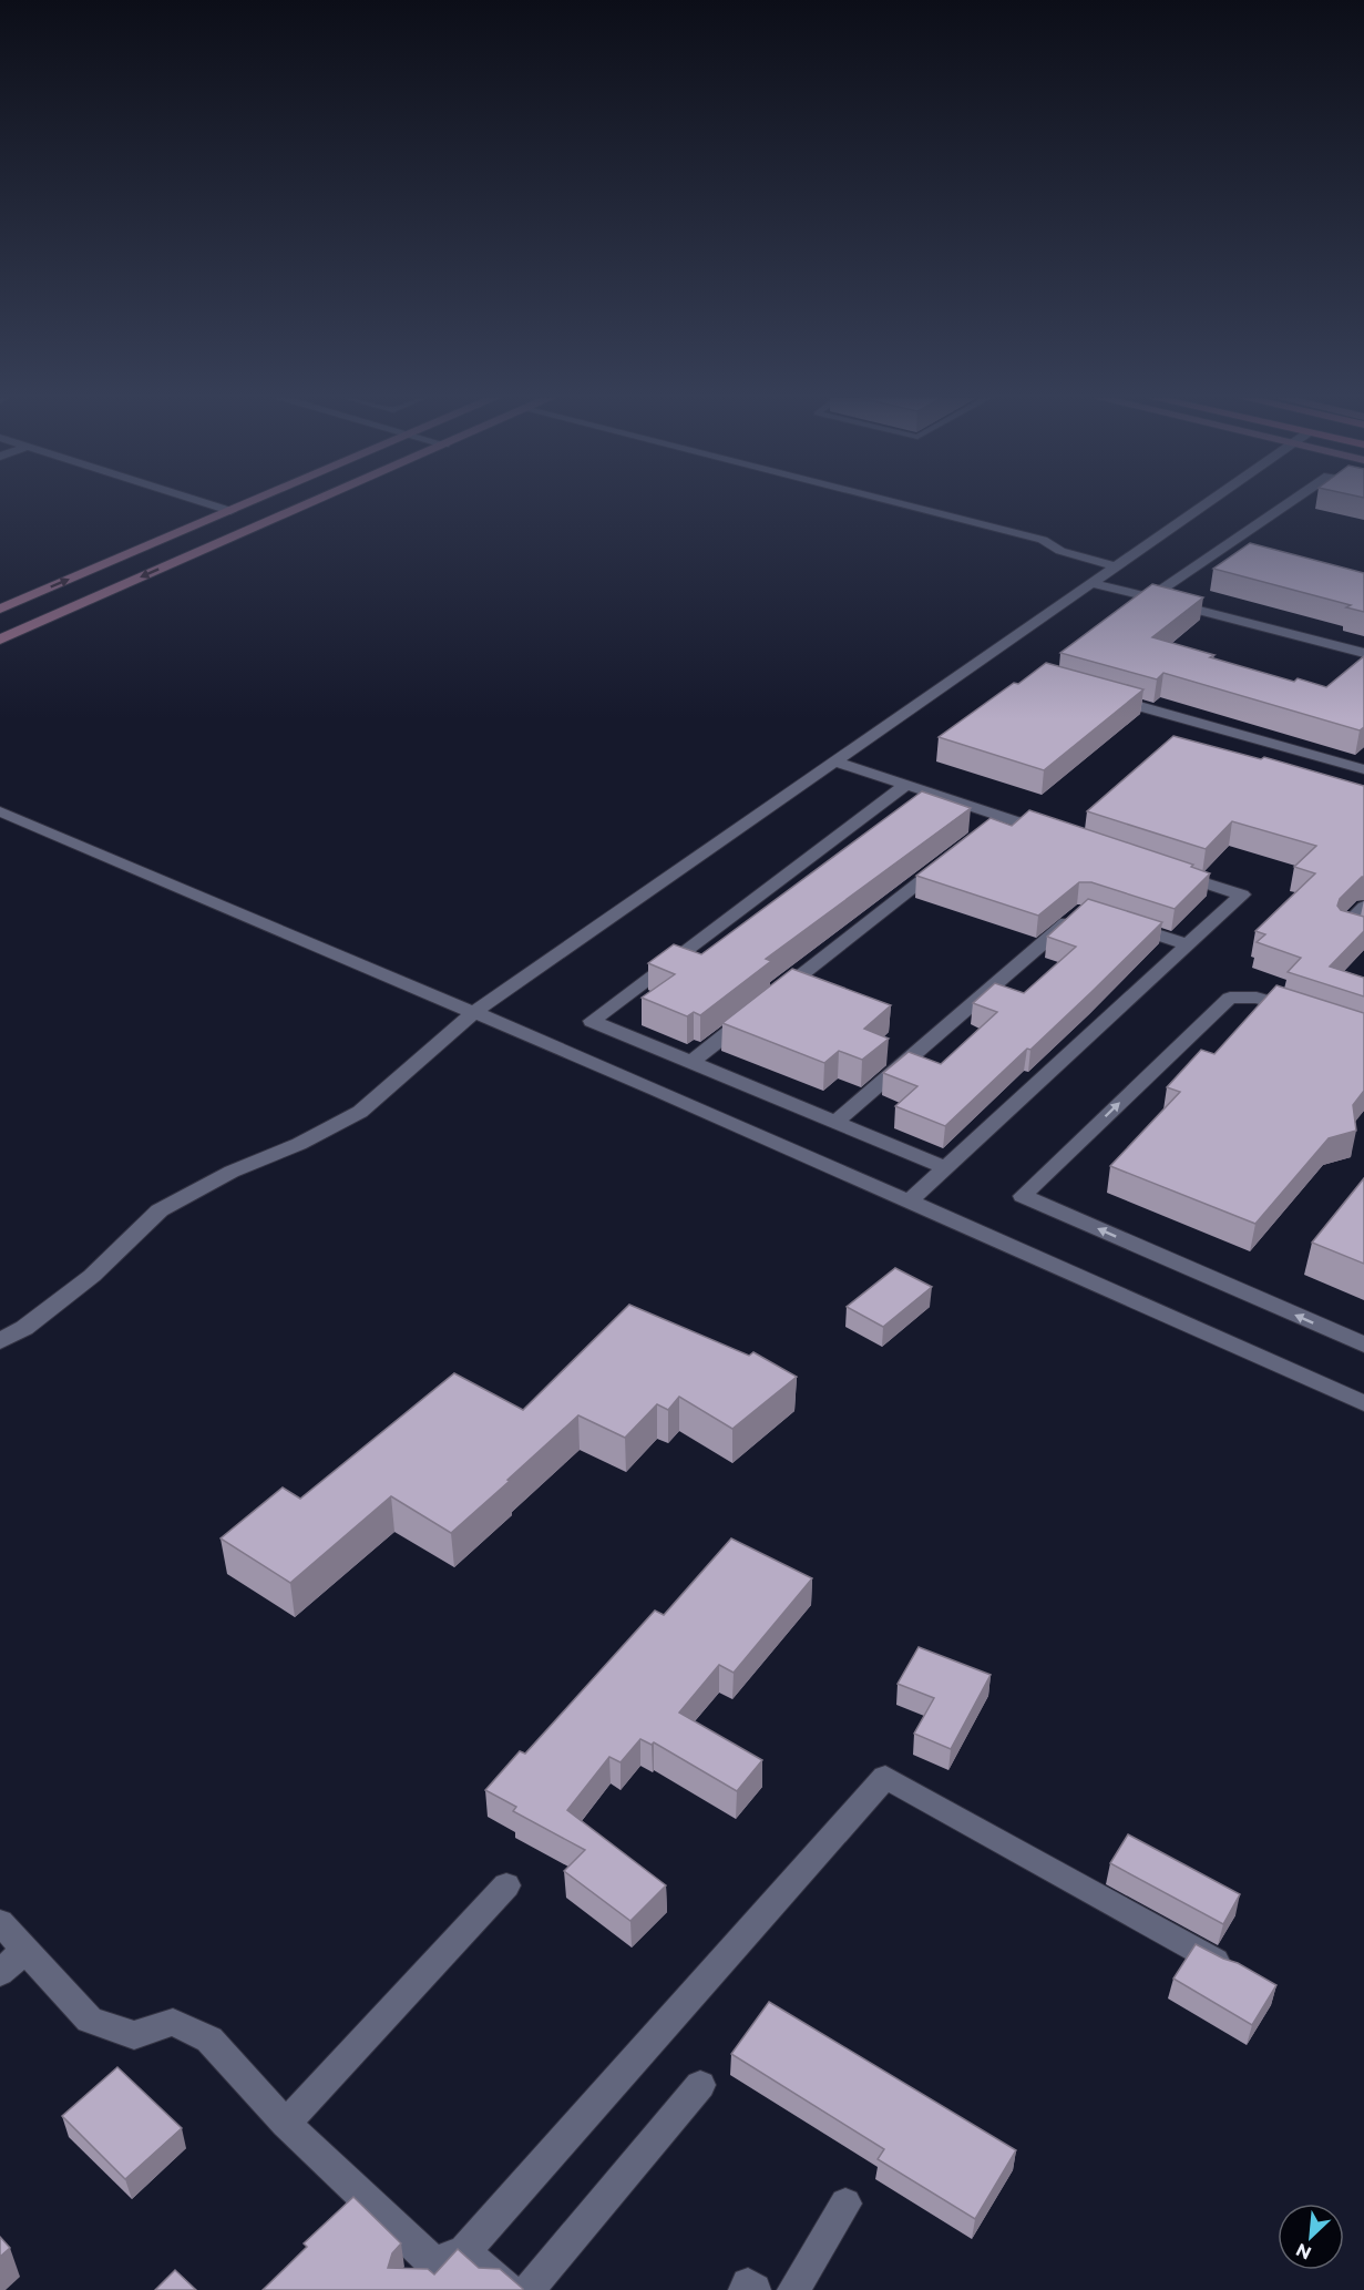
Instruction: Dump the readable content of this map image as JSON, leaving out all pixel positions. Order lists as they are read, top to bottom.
{
  "north": "bottom left"
}
